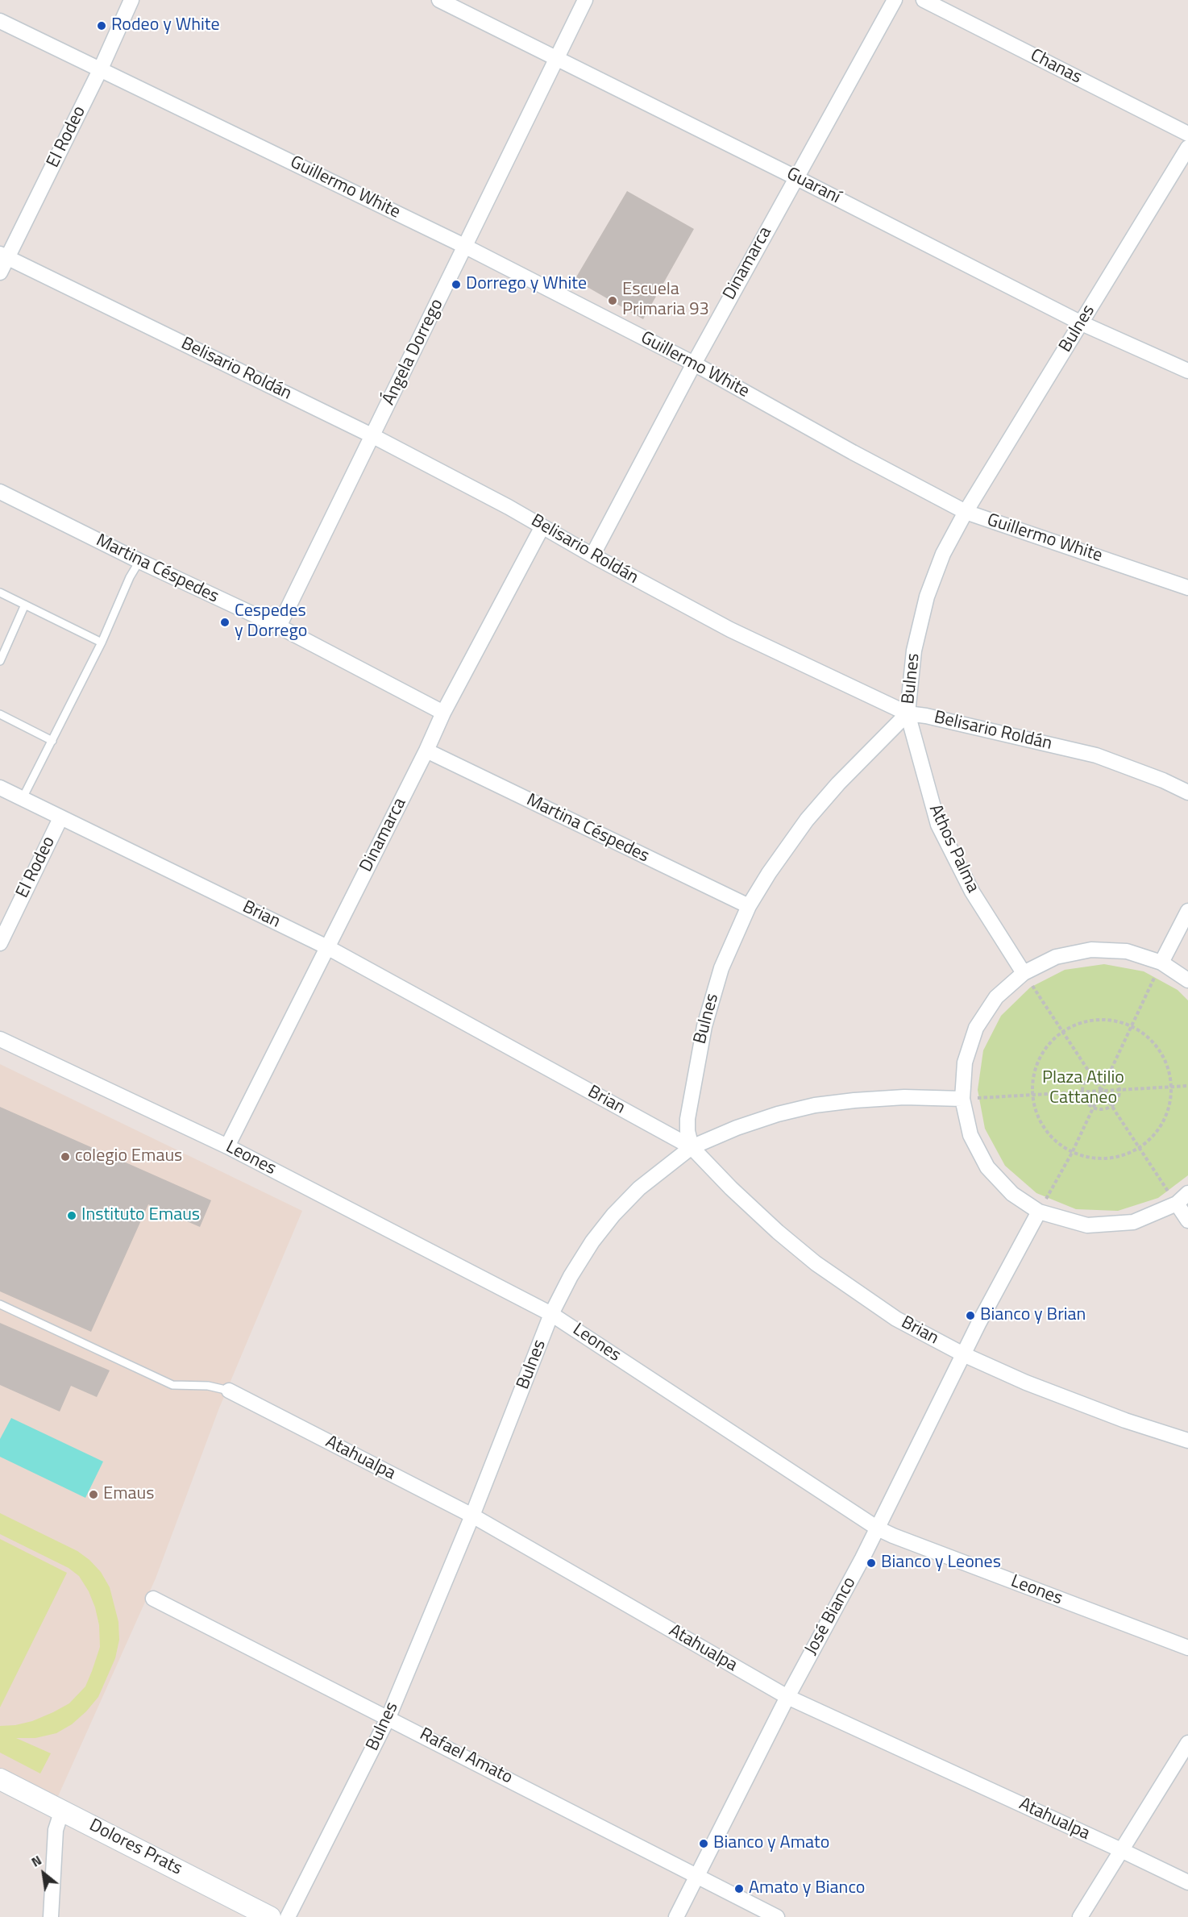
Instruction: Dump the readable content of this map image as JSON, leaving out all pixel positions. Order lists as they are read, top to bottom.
{
  "streets": {
    "street": [
      "Chanas",
      "El Rodeo",
      "Guaraní",
      "Guillermo White",
      "Dinamarca",
      "Bulnes",
      "Ángela Dorrego",
      "Belisario Roldán",
      "Martina Céspedes",
      "Athos Palma",
      "Brian",
      "Leones",
      "Atahualpa",
      "José Bianco",
      "Rafael Amato",
      "Dolores Prats"
    ]
  },
  "crossings": [
    ["El Rodeo", "Guillermo White"],
    ["El Rodeo", "Belisario Roldán"],
    ["El Rodeo", "Brian"],
    ["Guaraní", "Dinamarca"],
    ["Guaraní", "Bulnes"],
    ["Guaraní", "Ángela Dorrego"],
    ["Guillermo White", "Dinamarca"],
    ["Guillermo White", "Bulnes"],
    ["Guillermo White", "Ángela Dorrego"],
    ["Dinamarca", "Belisario Roldán"],
    ["Dinamarca", "Martina Céspedes"],
    ["Dinamarca", "Brian"],
    ["Dinamarca", "Leones"],
    ["Bulnes", "Belisario Roldán"],
    ["Bulnes", "Martina Céspedes"],
    ["Bulnes", "Athos Palma"],
    ["Bulnes", "Brian"],
    ["Bulnes", "Leones"],
    ["Bulnes", "Atahualpa"],
    ["Bulnes", "Rafael Amato"],
    ["Ángela Dorrego", "Belisario Roldán"],
    ["Ángela Dorrego", "Martina Céspedes"],
    ["Belisario Roldán", "Athos Palma"],
    ["Brian", "José Bianco"],
    ["Leones", "José Bianco"],
    ["Atahualpa", "José Bianco"],
    ["José Bianco", "Rafael Amato"]
  ],
  "parks": ["Plaza Atilio Cattaneo"],
  "places": [
    "Rodeo y White",
    "Dorrego y White",
    "Escuela Primaria 93",
    "Cespedes y Dorrego",
    "colegio Emaus",
    "Instituto Emaus",
    "Bianco y Brian",
    "Emaus",
    "Bianco y Leones",
    "Bianco y Amato",
    "Amato y Bianco"
  ],
  "north": "top left"
}
